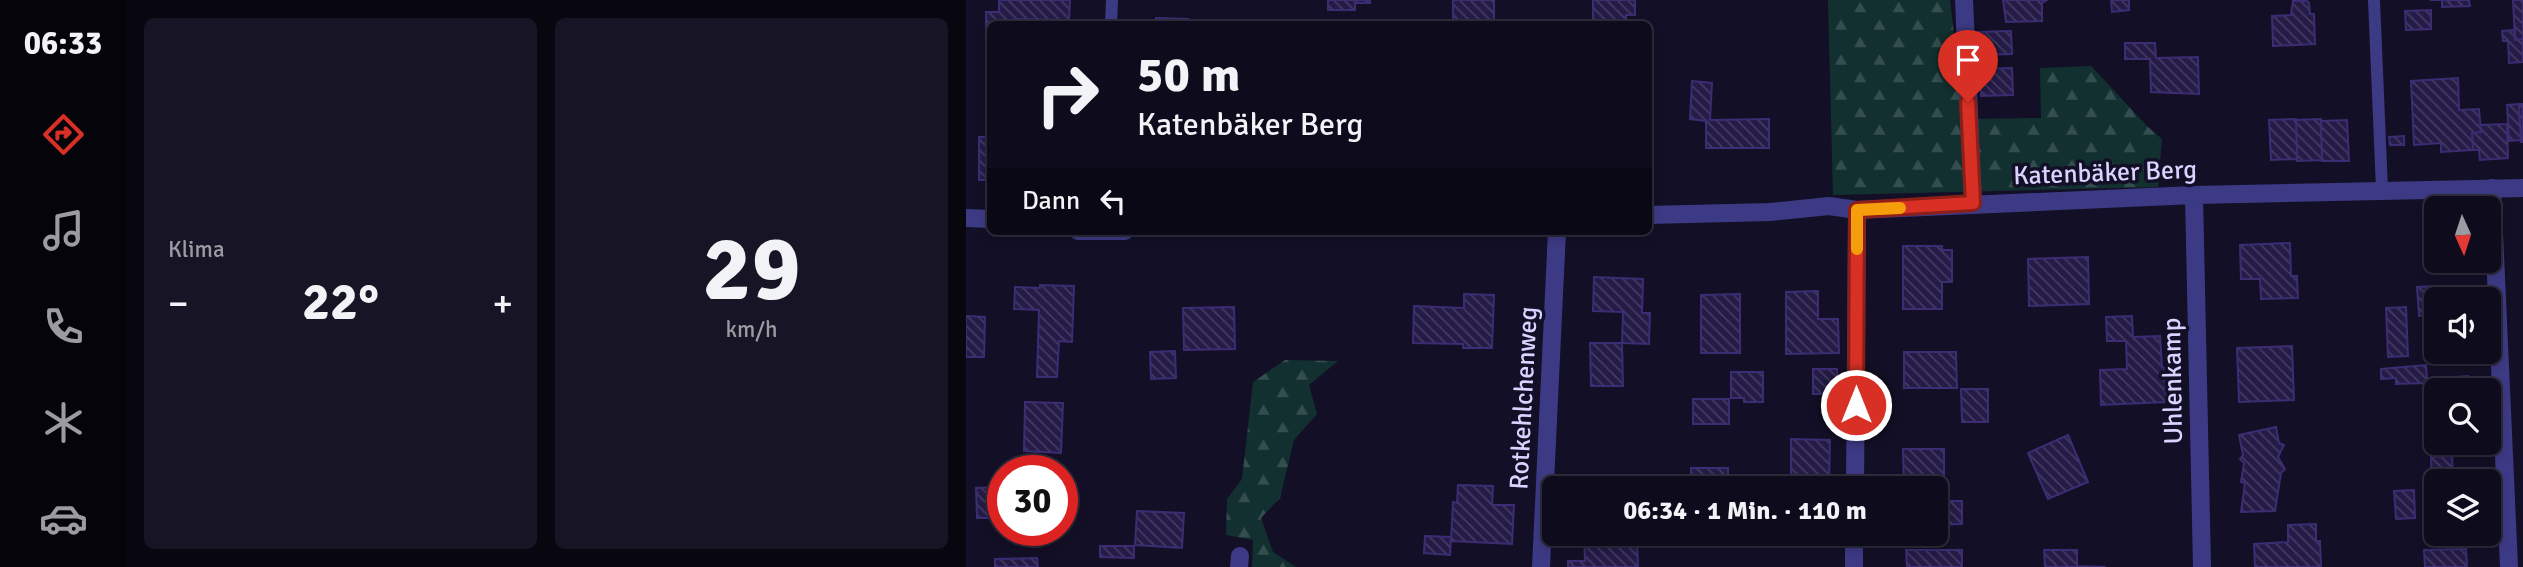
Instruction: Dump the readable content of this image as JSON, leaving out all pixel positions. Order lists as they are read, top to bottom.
{
  "streets": {
    "street": ["Katenbäker Berg", "Uhlenkamp", "Rotkehlchenweg"]
  },
  "crossings": [
    ["Katenbäker Berg", "Uhlenkamp"]
  ],
  "north": "bottom",
  "page": {
    "tabs": "06:33",
    "tile": [
      "Klima",
      ["29", "km/h"]
    ],
    "turn": ["50 m", "Katenbäker Berg"],
    "then": "Dann",
    "heat": ["−", "22°", "+"],
    "limit": "30",
    "trip": "06:34 · 1 Min. · 110 m"
  }
}
